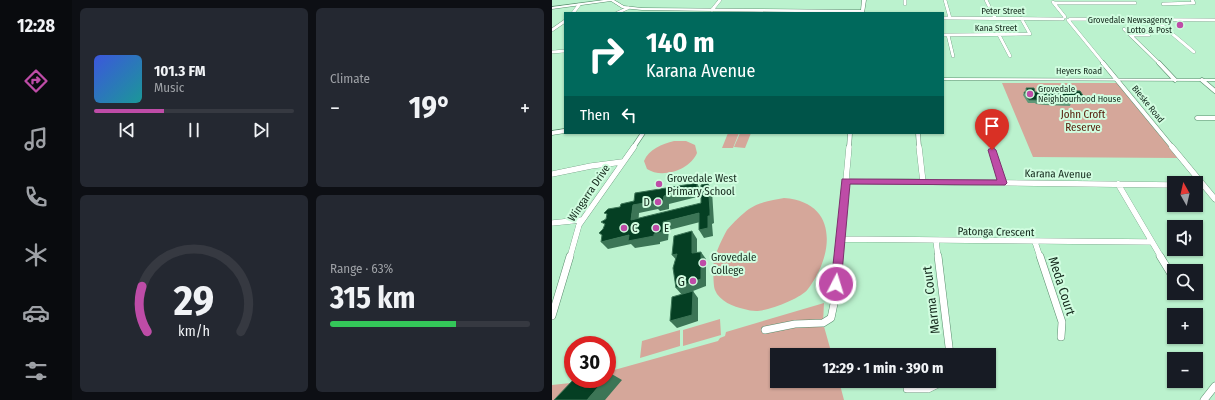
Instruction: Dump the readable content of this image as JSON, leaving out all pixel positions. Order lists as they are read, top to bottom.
{
  "streets": {
    "street": [
      "Peter Street",
      "Kana Street",
      "Heyers Road",
      "Bieske Road",
      "Karana Avenue",
      "Wingarra Drive",
      "Patonga Crescent",
      "Meda Court",
      "Marma Court"
    ]
  },
  "crossings": [
    ["Peter Street", "Kana Street"],
    ["Peter Street", "Bieske Road"],
    ["Heyers Road", "Bieske Road"],
    ["Patonga Crescent", "Meda Court"],
    ["Patonga Crescent", "Marma Court"]
  ],
  "parks": ["John Croft Reserve"],
  "places": [
    "Grovedale Newsagency Lotto & Post",
    "Grovedale Neighbourhood House",
    "Grovedale West Primary School",
    "D",
    "C",
    "E",
    "Grovedale College",
    "G"
  ],
  "north": "top",
  "page": {
    "tabs": "12:28",
    "tile": [
      "Climate",
      ["Range · 63%", "315 km"]
    ],
    "turn": ["140 m", "Karana Avenue"],
    "song": ["101.3 FM", "Music"],
    "heat": ["−", "19°", "+"],
    "then": "Then",
    "map_buttons": ["+", "−"],
    "limit": "30",
    "trip": "12:29 · 1 min · 390 m",
    "gauge": ["29", "km/h"]
  }
}
